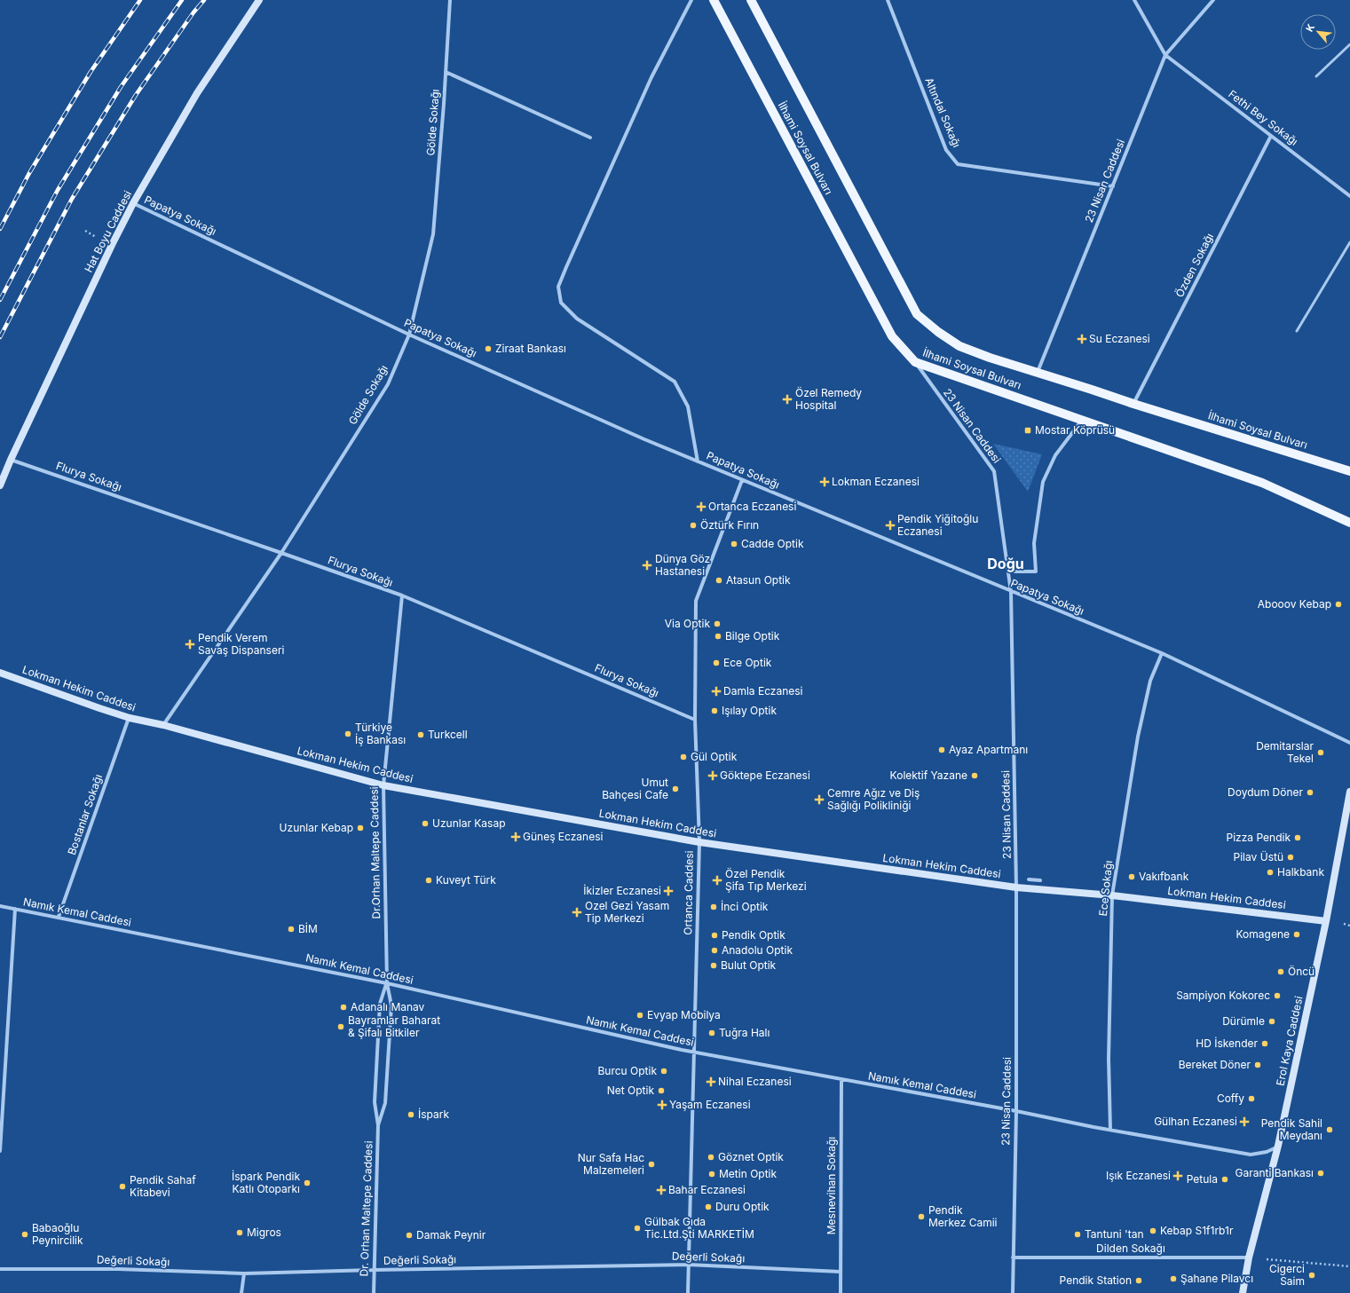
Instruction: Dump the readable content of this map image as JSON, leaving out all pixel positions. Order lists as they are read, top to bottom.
{
  "streets": {
    "main road": ["İlhami Soysal Bulvarı"],
    "street": [
      "Altındal Sokağı",
      "Fethi Bey Sokağı",
      "Gölde Sokağı",
      "23 Nisan Caddesi",
      "Papatya Sokağı",
      "Hat Boyu Caddesi",
      "Özden Sokağı",
      "Flurya Sokağı",
      "Lokman Hekim Caddesi",
      "Bostanlar Sokağı",
      "Dr.Orhan Maltepe Caddesi",
      "Ece Sokağı",
      "Ortanca Caddesi",
      "Namık Kemal Caddesi",
      "Erol Kaya Caddesi",
      "Mesnevihan Sokağı",
      "Dr. Orhan Maltepe Caddesi",
      "Dilden Sokağı",
      "Değerli Sokağı"
    ]
  },
  "crossings": [
    ["Altındal Sokağı", "23 Nisan Caddesi"],
    ["Fethi Bey Sokağı", "23 Nisan Caddesi"],
    ["Fethi Bey Sokağı", "Özden Sokağı"],
    ["Gölde Sokağı", "Papatya Sokağı"],
    ["Gölde Sokağı", "Flurya Sokağı"],
    ["Gölde Sokağı", "Lokman Hekim Caddesi"],
    ["İlhami Soysal Bulvarı", "23 Nisan Caddesi"],
    ["İlhami Soysal Bulvarı", "Özden Sokağı"],
    ["23 Nisan Caddesi", "Papatya Sokağı"],
    ["23 Nisan Caddesi", "Lokman Hekim Caddesi"],
    ["23 Nisan Caddesi", "Namık Kemal Caddesi"],
    ["23 Nisan Caddesi", "Dilden Sokağı"],
    ["Papatya Sokağı", "Hat Boyu Caddesi"],
    ["Papatya Sokağı", "Ece Sokağı"],
    ["Papatya Sokağı", "Ortanca Caddesi"],
    ["Hat Boyu Caddesi", "Flurya Sokağı"],
    ["Flurya Sokağı", "Dr.Orhan Maltepe Caddesi"],
    ["Flurya Sokağı", "Ortanca Caddesi"],
    ["Lokman Hekim Caddesi", "Bostanlar Sokağı"],
    ["Lokman Hekim Caddesi", "Dr.Orhan Maltepe Caddesi"],
    ["Lokman Hekim Caddesi", "Ece Sokağı"],
    ["Lokman Hekim Caddesi", "Ortanca Caddesi"],
    ["Lokman Hekim Caddesi", "Erol Kaya Caddesi"],
    ["Bostanlar Sokağı", "Namık Kemal Caddesi"],
    ["Dr.Orhan Maltepe Caddesi", "Namık Kemal Caddesi"],
    ["Dr.Orhan Maltepe Caddesi", "Dr. Orhan Maltepe Caddesi"],
    ["Ece Sokağı", "Namık Kemal Caddesi"],
    ["Ortanca Caddesi", "Namık Kemal Caddesi"],
    ["Ortanca Caddesi", "Değerli Sokağı"],
    ["Namık Kemal Caddesi", "Erol Kaya Caddesi"],
    ["Namık Kemal Caddesi", "Mesnevihan Sokağı"],
    ["Erol Kaya Caddesi", "Dilden Sokağı"],
    ["Mesnevihan Sokağı", "Değerli Sokağı"],
    ["Dr. Orhan Maltepe Caddesi", "Değerli Sokağı"]
  ],
  "districts": ["Doğu"],
  "places": {
    "health": [
      "Su Eczanesi",
      "Özel Remedy Hospital",
      "Lokman Eczanesi",
      "Ortanca Eczanesi",
      "Pendik Yiğitoğlu Eczanesi",
      "Dünya Göz Hastanesi",
      "Pendik Verem Savaş Dispanseri",
      "Damla Eczanesi",
      "Göktepe Eczanesi",
      "Cemre Ağız ve Diş Sağlığı Polikliniği",
      "Güneş Eczanesi",
      "Özel Pendik Şifa Tıp Merkezi",
      "İkizler Eczanesi",
      "Ozel Gezi Yasam Tip Merkezi",
      "Nihal Eczanesi",
      "Yaşam Eczanesi",
      "Gülhan Eczanesi",
      "Işık Eczanesi",
      "Bahar Eczanesi"
    ],
    "other": [
      "Ziraat Bankası",
      "Öztürk Fırın",
      "Cadde Optik",
      "Atasun Optik",
      "Abooov Kebap",
      "Via Optik",
      "Bilge Optik",
      "Ece Optik",
      "Işılay Optik",
      "Türkiye İş Bankası",
      "Turkcell",
      "Ayaz Apartmanı",
      "Demitarslar Tekel",
      "Gül Optik",
      "Kolektif Yazane",
      "Umut Bahçesi Cafe",
      "Doydum Döner",
      "Uzunlar Kasap",
      "Uzunlar Kebap",
      "Pizza Pendik",
      "Pilav Üstü",
      "Halkbank",
      "Vakıfbank",
      "Kuveyt Türk",
      "İnci Optik",
      "BİM",
      "Komagene",
      "Pendik Optik",
      "Anadolu Optik",
      "Bulut Optik",
      "Öncü",
      "Sampiyon Kokorec",
      "Adanalı Manav",
      "Evyap Mobilya",
      "Dürümle",
      "Bayramlar Baharat & Şifalı Bitkiler",
      "Tuğra Halı",
      "HD İskender",
      "Bereket Döner",
      "Burcu Optik",
      "Net Optik",
      "Coffy",
      "İspark",
      "Pendik Sahil Meydanı",
      "Göznet Optik",
      "Nur Safa Hac Malzemeleri",
      "Garanti Bankası",
      "Metin Optik",
      "Petula",
      "İspark Pendik Katlı Otoparkı",
      "Pendik Sahaf Kitabevi",
      "Duru Optik",
      "Pendik Merkez Camii",
      "Gülbak Gıda Tic.Ltd.Şti MARKETİM",
      "Kebap S1f1rb1r",
      "Migros",
      "Babaoğlu Peynircilik",
      "Tantuni 'tan",
      "Damak Peynir",
      "Cigerci Saim",
      "Şahane Pilavcı",
      "Pendik Station"
    ],
    "transit": ["Mostar Köprüsü"]
  },
  "north": "top left"
}
